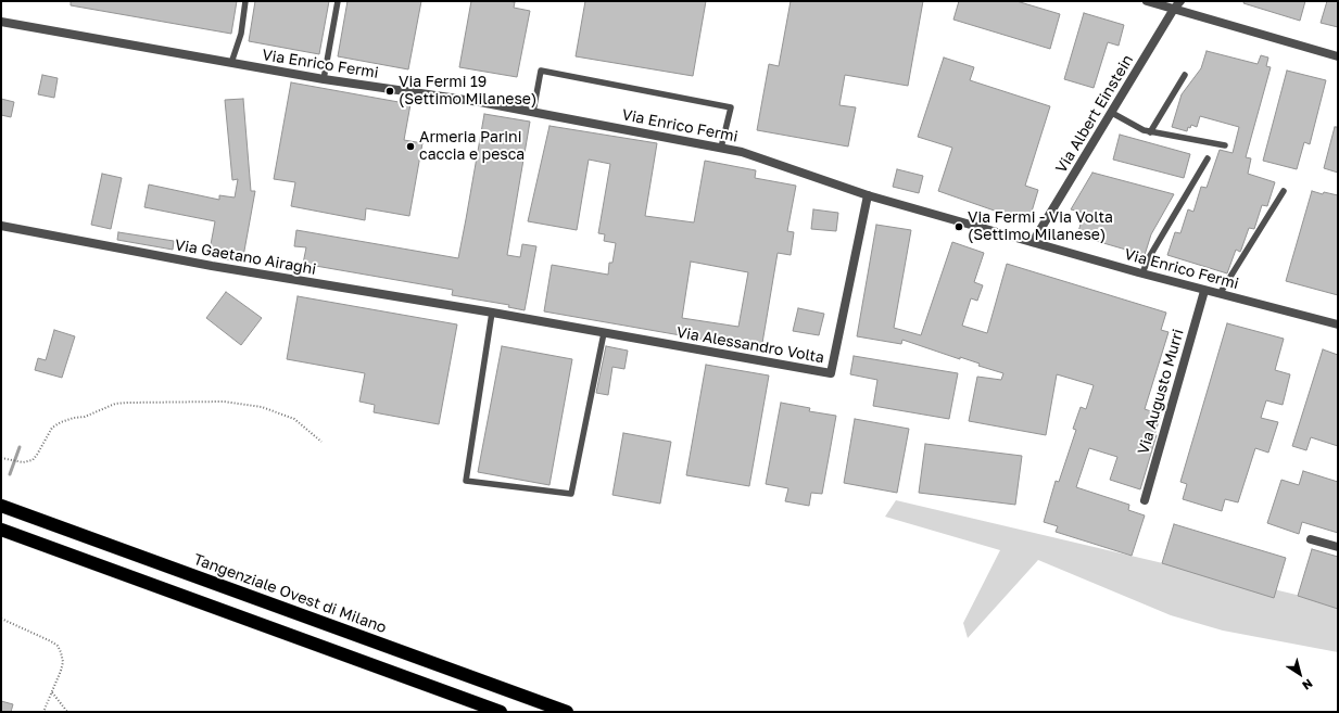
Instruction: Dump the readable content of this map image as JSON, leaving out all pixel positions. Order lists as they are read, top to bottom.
{
  "streets": {
    "highway": ["Tangenziale Ovest di Milano"],
    "street": [
      "Via Enrico Fermi",
      "Via Albert Einstein",
      "Via Gaetano Airaghi",
      "Via Alessandro Volta",
      "Via Augusto Murri"
    ]
  },
  "crossings": [
    ["Via Enrico Fermi", "Via Albert Einstein"],
    ["Via Enrico Fermi", "Via Alessandro Volta"],
    ["Via Enrico Fermi", "Via Augusto Murri"],
    ["Via Gaetano Airaghi", "Via Alessandro Volta"]
  ],
  "places": ["Via Fermi 19 (Settimo Milanese)", "Armeria Parini caccia e pesca", "Via Fermi - Via Volta (Settimo Milanese)"],
  "north": "bottom right"
}
